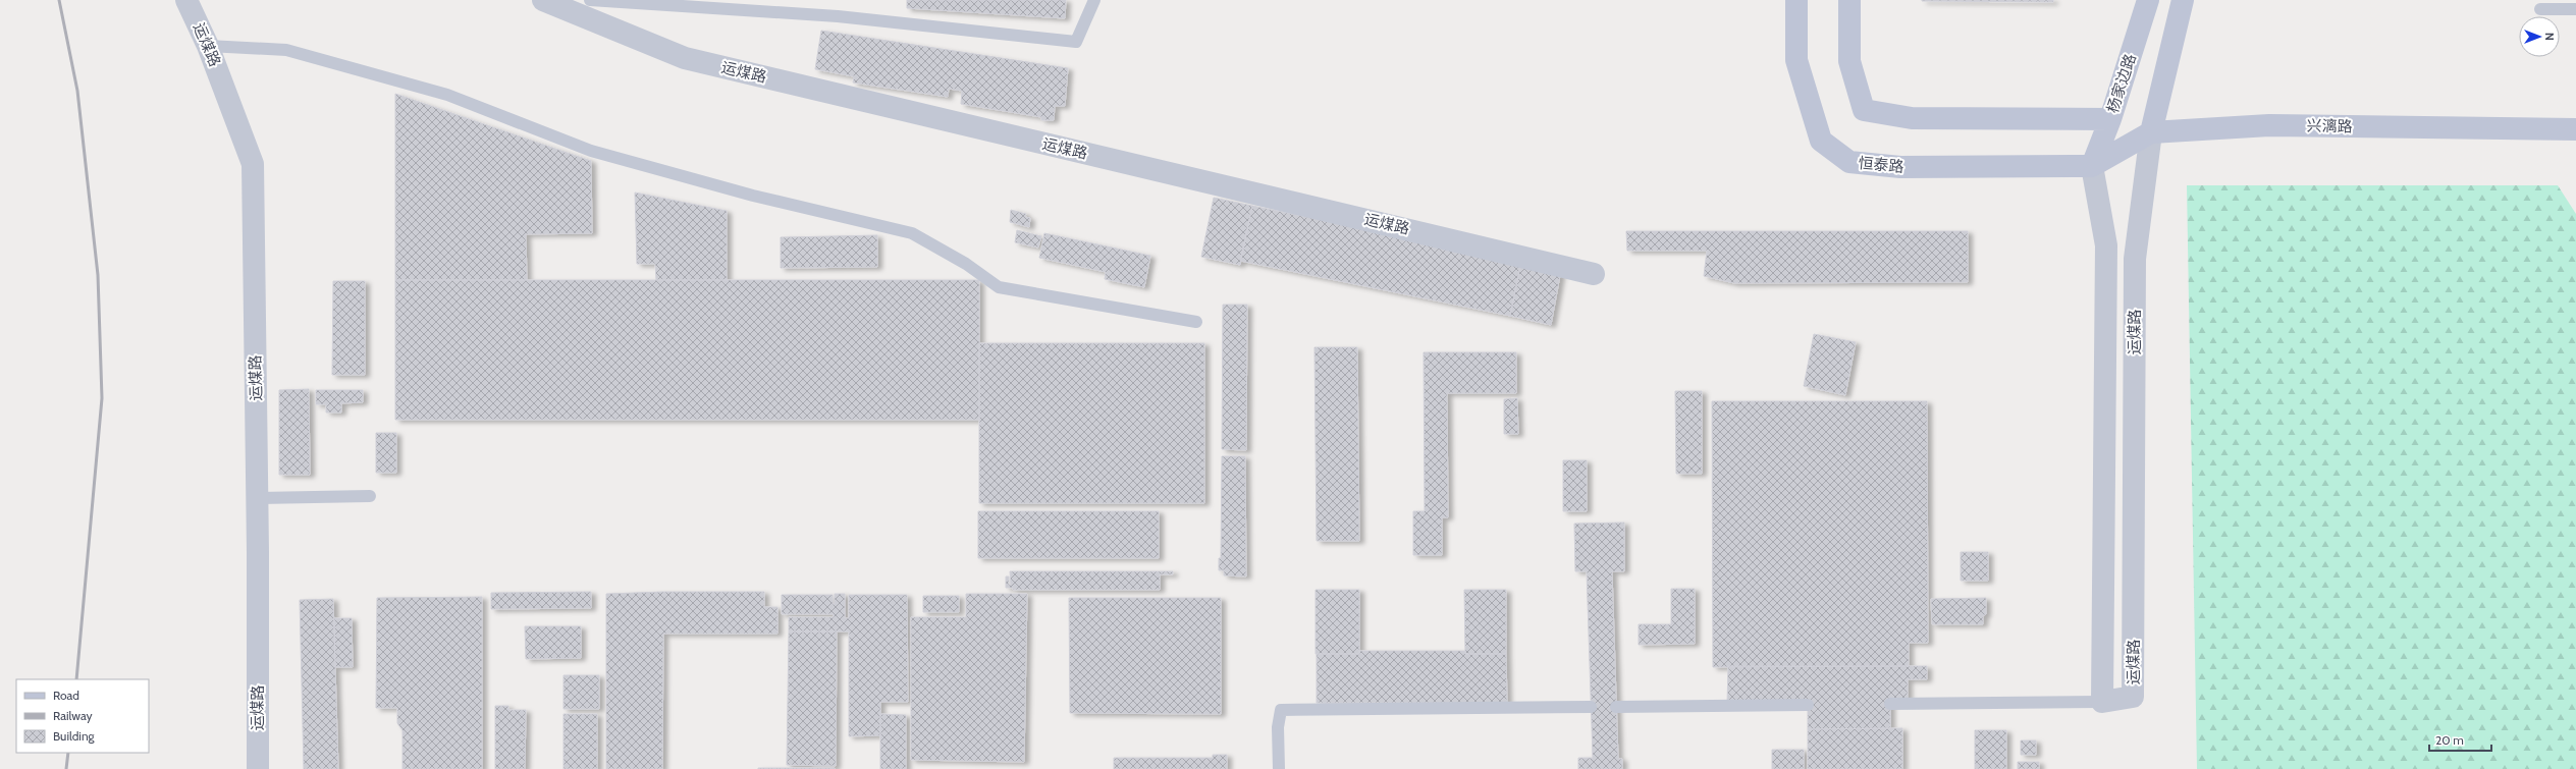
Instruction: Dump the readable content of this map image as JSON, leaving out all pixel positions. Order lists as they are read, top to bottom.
{
  "streets": {
    "street": [
      "运煤路",
      "杨家边路",
      "兴漓路",
      "恒泰路"
    ]
  },
  "crossings": [
    ["运煤路", "杨家边路"],
    ["运煤路", "兴漓路"],
    ["运煤路", "恒泰路"],
    ["杨家边路", "兴漓路"],
    ["杨家边路", "恒泰路"],
    ["兴漓路", "恒泰路"]
  ],
  "legend": ["Road", "Railway", "Building"],
  "scale_bar": "20 m",
  "north": "right"
}
